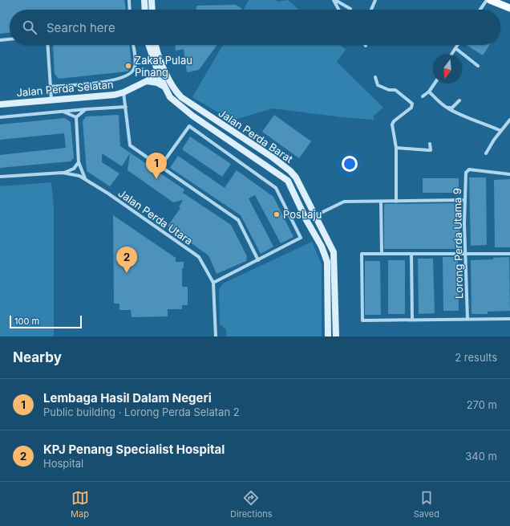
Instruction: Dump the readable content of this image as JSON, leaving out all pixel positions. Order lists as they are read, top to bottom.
{
  "streets": {
    "street": [
      "Jalan Perda Selatan",
      "Jalan Perda Barat",
      "Jalan Perda Utara",
      "Lorong Perda Utama 9"
    ]
  },
  "crossings": [
    ["Jalan Perda Selatan", "Jalan Perda Barat"]
  ],
  "places": ["Zakat Pulau Pinang", "PosLaju"],
  "scale_bar": "100 m",
  "north": "bottom",
  "page": {
    "search": "Search here",
    "pins": ["1", "2"],
    "scale": "100 m",
    "heading": ["Nearby", "2 results"],
    "list": [
      {
        "mark": "1",
        "name": "Lembaga Hasil Dalam Negeri",
        "note": "Public building · Lorong Perda Selatan 2",
        "value": "270 m"
      },
      {
        "mark": "2",
        "name": "KPJ Penang Specialist Hospital",
        "note": "Hospital",
        "value": "340 m"
      }
    ],
    "nav": ["Map", "Directions", "Saved"]
  }
}
